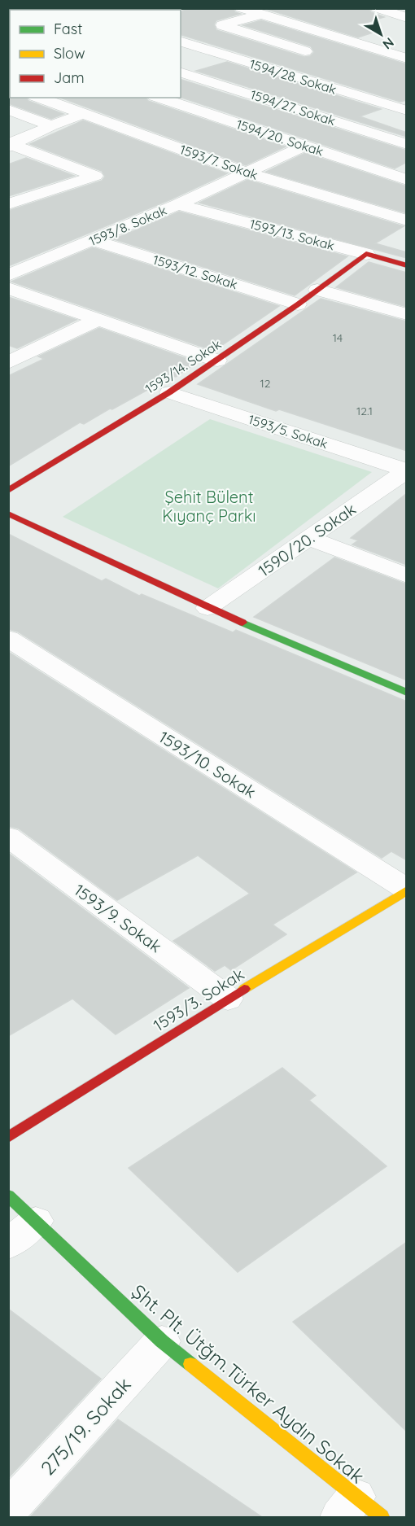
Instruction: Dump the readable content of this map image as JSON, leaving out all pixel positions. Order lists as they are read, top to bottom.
{
  "streets": {
    "street": [
      "1594/28. Sokak",
      "1594/27. Sokak",
      "1594/20. Sokak",
      "1593/7. Sokak",
      "1593/8. Sokak",
      "1593/13. Sokak",
      "1593/12. Sokak",
      "1593/14. Sokak",
      "1593/5. Sokak",
      "1590/20. Sokak",
      "1593/10. Sokak",
      "1593/9. Sokak",
      "1593/3. Sokak",
      "Şht. Plt. Ütğm.Türker Aydın Sokak",
      "275/19. Sokak"
    ]
  },
  "crossings": [
    ["1594/20. Sokak", "1593/8. Sokak"],
    ["1593/7. Sokak", "1593/8. Sokak"],
    ["1593/8. Sokak", "1593/13. Sokak"],
    ["1593/8. Sokak", "1593/12. Sokak"],
    ["1593/13. Sokak", "1593/14. Sokak"],
    ["1593/12. Sokak", "1593/14. Sokak"],
    ["1593/14. Sokak", "1593/5. Sokak"],
    ["1593/5. Sokak", "1590/20. Sokak"],
    ["1593/10. Sokak", "1593/3. Sokak"],
    ["1593/9. Sokak", "1593/3. Sokak"],
    ["Şht. Plt. Ütğm.Türker Aydın Sokak", "275/19. Sokak"]
  ],
  "parks": ["Şehit Bülent Kıyanç Parkı"],
  "house_numbers": ["14", "12", "12.1"],
  "legend": ["Fast", "Slow", "Jam"],
  "north": "bottom right"
}
